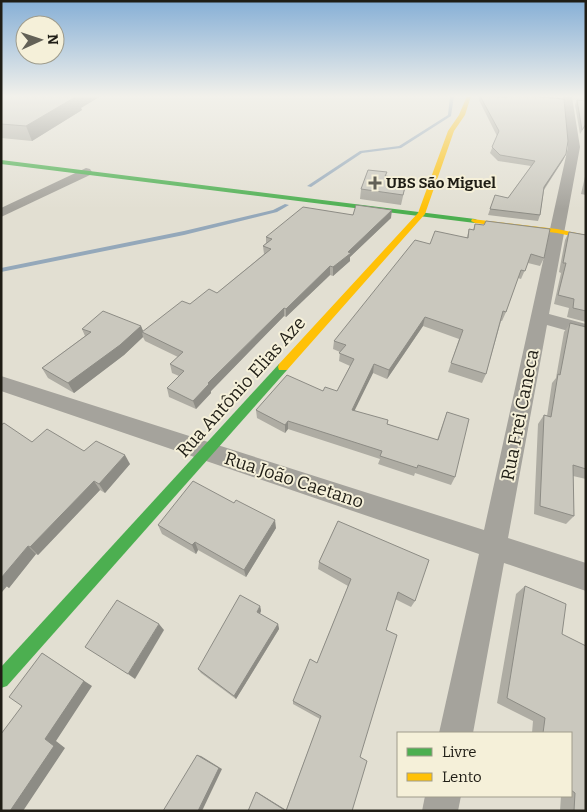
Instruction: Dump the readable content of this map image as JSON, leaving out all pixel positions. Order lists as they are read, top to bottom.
{
  "streets": {
    "street": ["Rua Antônio Elias Aze", "Rua Frei Caneca", "Rua João Caetano"]
  },
  "crossings": [
    ["Rua Antônio Elias Aze", "Rua João Caetano"],
    ["Rua Frei Caneca", "Rua João Caetano"]
  ],
  "places": {
    "health": ["UBS São Miguel"]
  },
  "legend": ["Livre", "Lento"],
  "north": "right"
}
